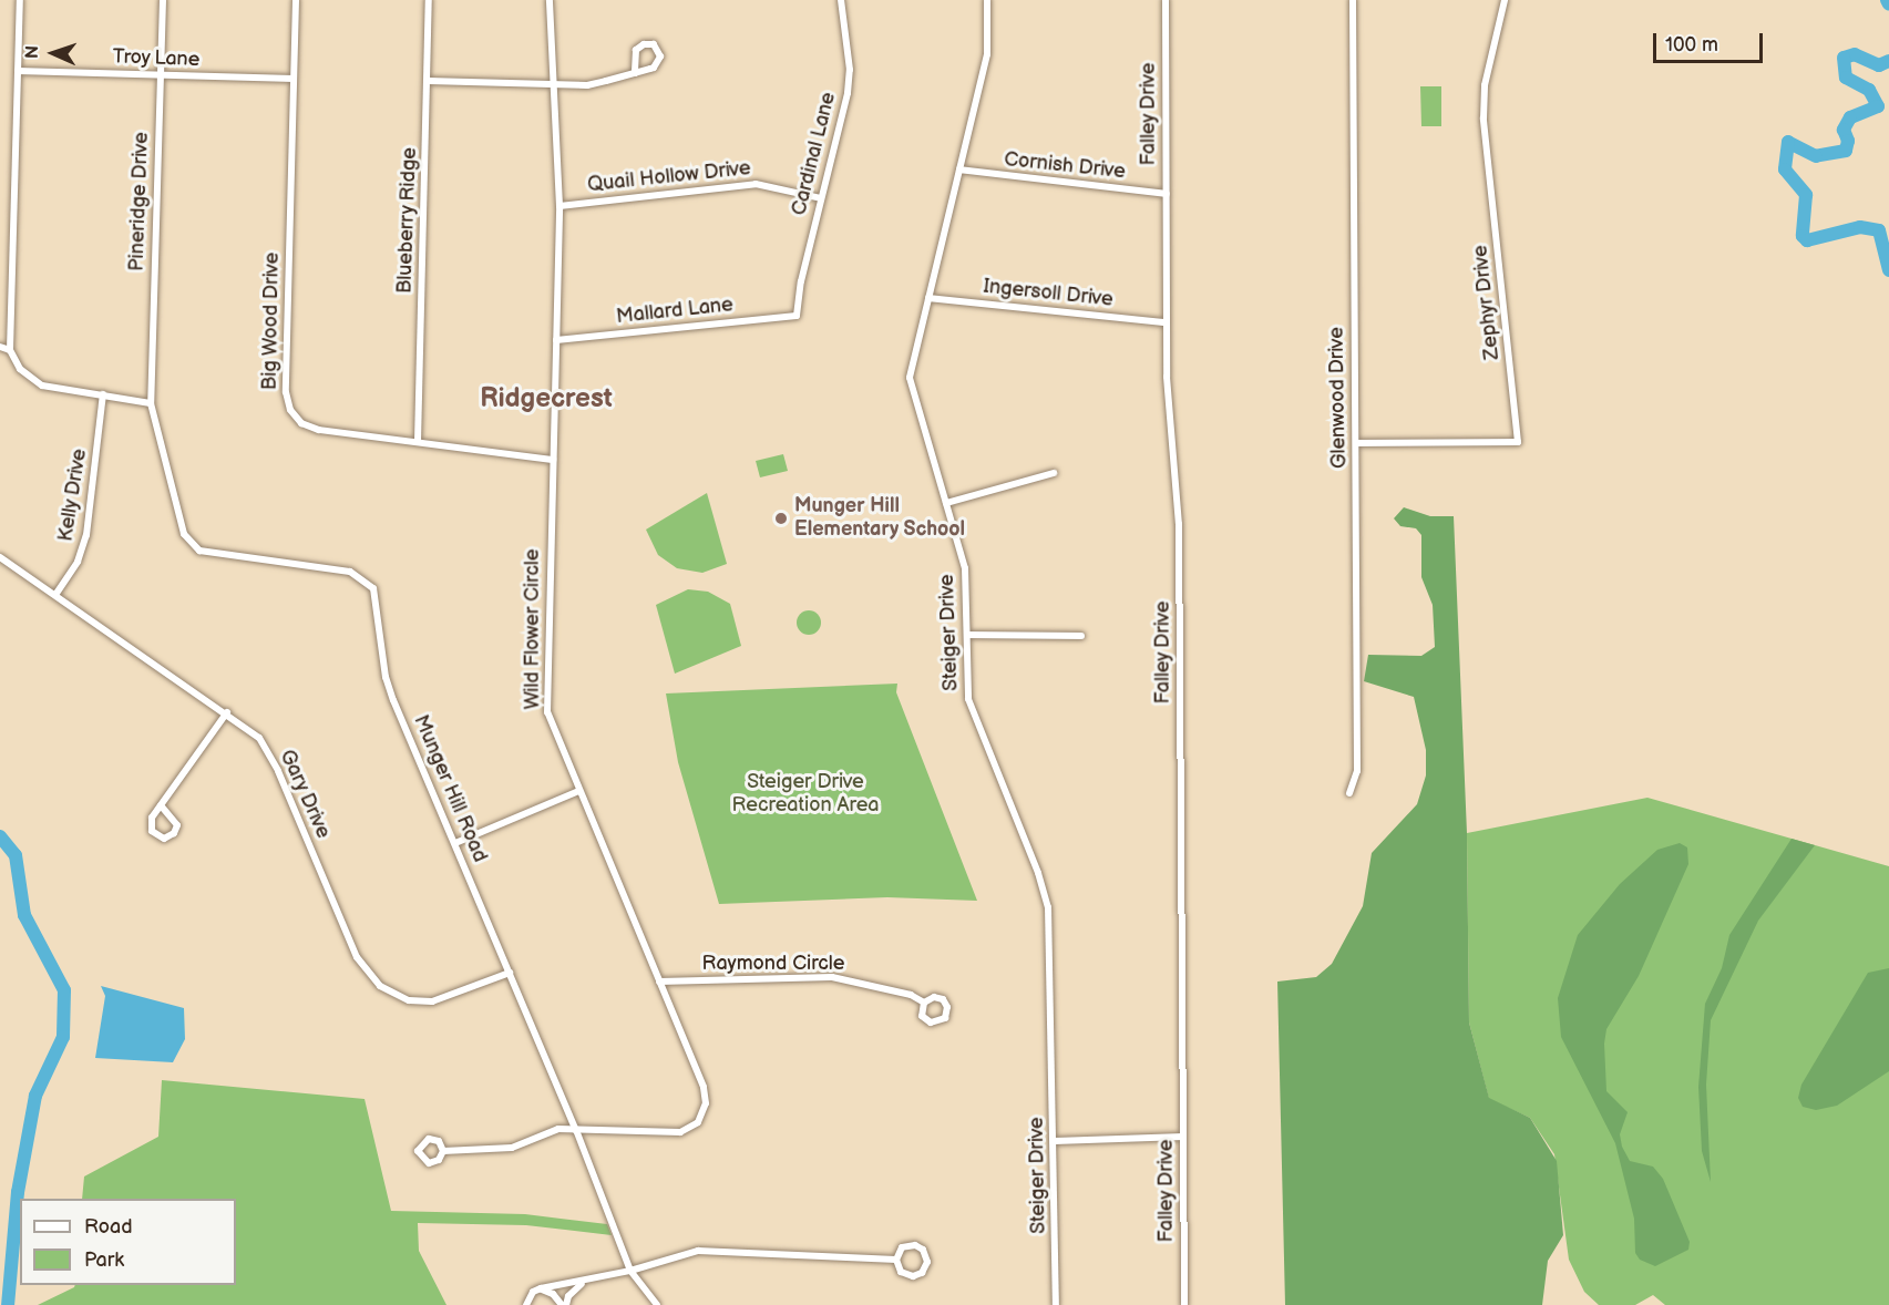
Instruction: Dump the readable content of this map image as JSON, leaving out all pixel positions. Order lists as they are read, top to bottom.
{
  "streets": {
    "street": [
      "Troy Lane",
      "Falley Drive",
      "Cardinal Lane",
      "Cornish Drive",
      "Quail Hollow Drive",
      "Pineridge Drive",
      "Blueberry Ridge",
      "Ingersoll Drive",
      "Zephyr Drive",
      "Mallard Lane",
      "Big Wood Drive",
      "Glenwood Drive",
      "Kelly Drive",
      "Wild Flower Circle",
      "Steiger Drive",
      "Munger Hill Road",
      "Gary Drive",
      "Raymond Circle"
    ]
  },
  "crossings": [
    ["Troy Lane", "Pineridge Drive"],
    ["Troy Lane", "Big Wood Drive"],
    ["Falley Drive", "Cornish Drive"],
    ["Falley Drive", "Ingersoll Drive"],
    ["Cardinal Lane", "Quail Hollow Drive"],
    ["Cardinal Lane", "Mallard Lane"],
    ["Cornish Drive", "Steiger Drive"],
    ["Quail Hollow Drive", "Wild Flower Circle"],
    ["Pineridge Drive", "Munger Hill Road"],
    ["Blueberry Ridge", "Big Wood Drive"],
    ["Ingersoll Drive", "Steiger Drive"],
    ["Zephyr Drive", "Glenwood Drive"],
    ["Mallard Lane", "Wild Flower Circle"],
    ["Big Wood Drive", "Wild Flower Circle"],
    ["Kelly Drive", "Gary Drive"],
    ["Wild Flower Circle", "Munger Hill Road"],
    ["Wild Flower Circle", "Raymond Circle"],
    ["Munger Hill Road", "Gary Drive"]
  ],
  "districts": ["Ridgecrest"],
  "parks": ["Steiger Drive Recreation Area"],
  "places": ["Munger Hill Elementary School"],
  "legend": ["Road", "Park"],
  "scale_bar": "100 m",
  "north": "left"
}
